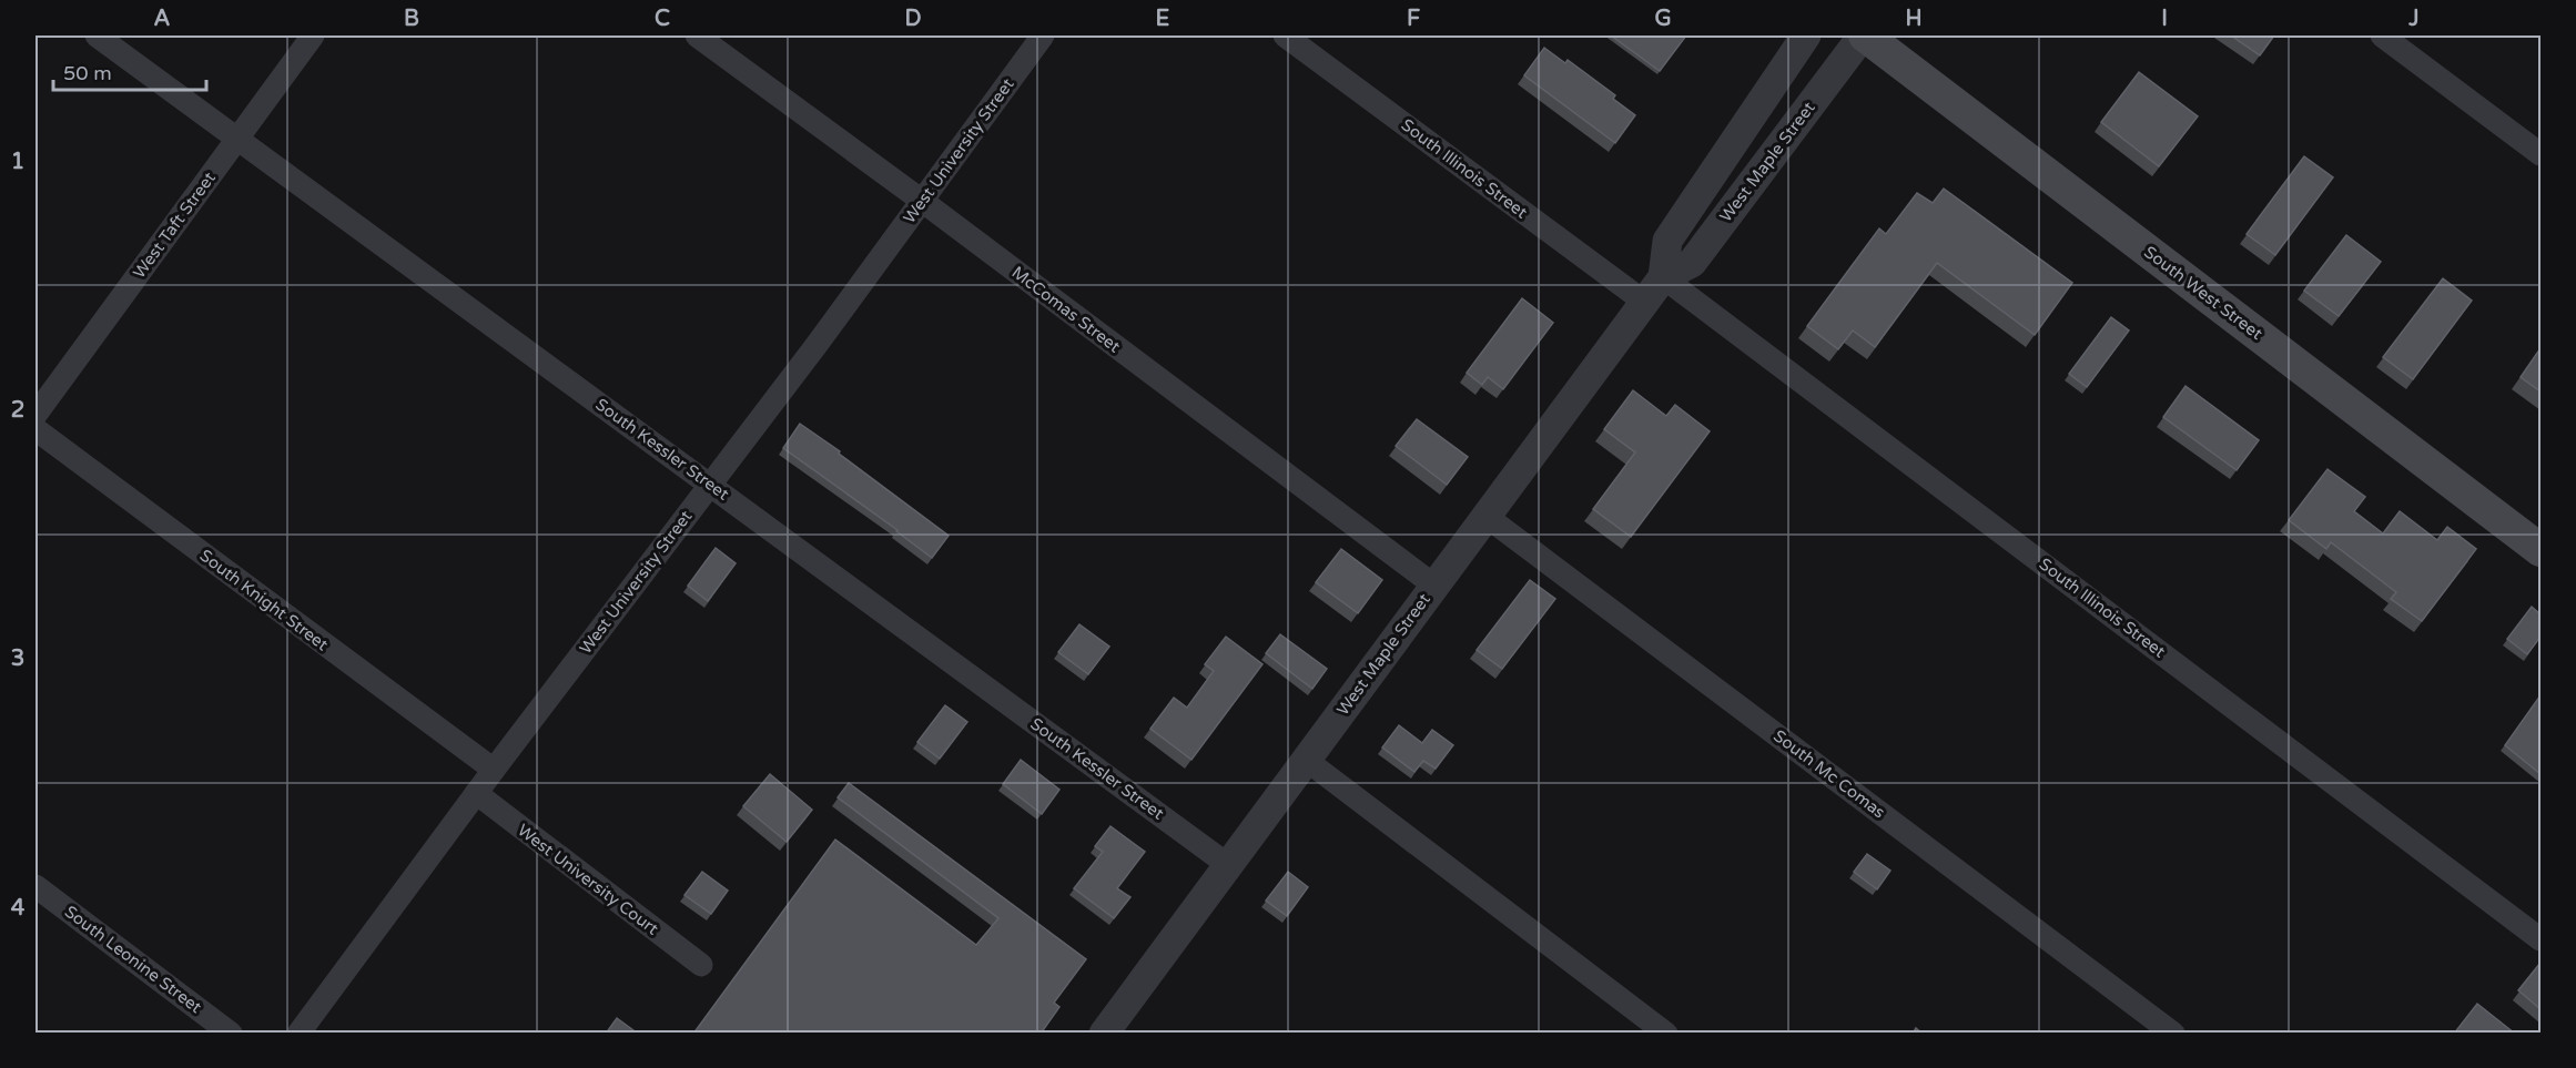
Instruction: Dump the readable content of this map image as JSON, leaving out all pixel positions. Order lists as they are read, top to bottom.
{
  "streets": {
    "main road": ["South West Street"],
    "street": [
      "West University Street",
      "West Maple Street",
      "South Illinois Street",
      "West Taft Street",
      "McComas Street",
      "South Kessler Street",
      "South Knight Street",
      "South Mc Comas",
      "West University Court",
      "South Leonine Street"
    ]
  },
  "crossings": [
    ["West University Street", "McComas Street"],
    ["West University Street", "South Kessler Street"],
    ["West University Street", "South Knight Street"],
    ["West University Street", "West University Court"],
    ["West Maple Street", "South Illinois Street"],
    ["West Maple Street", "South West Street"],
    ["West Maple Street", "McComas Street"],
    ["West Maple Street", "South Kessler Street"],
    ["West Maple Street", "South Mc Comas"],
    ["West Taft Street", "South Kessler Street"]
  ],
  "scale_bar": "50 m",
  "grid": {
    "columns": [
      "A",
      "B",
      "C",
      "D",
      "E",
      "F",
      "G",
      "H",
      "I",
      "J"
    ],
    "rows": [
      "1",
      "2",
      "3",
      "4"
    ]
  }
}
